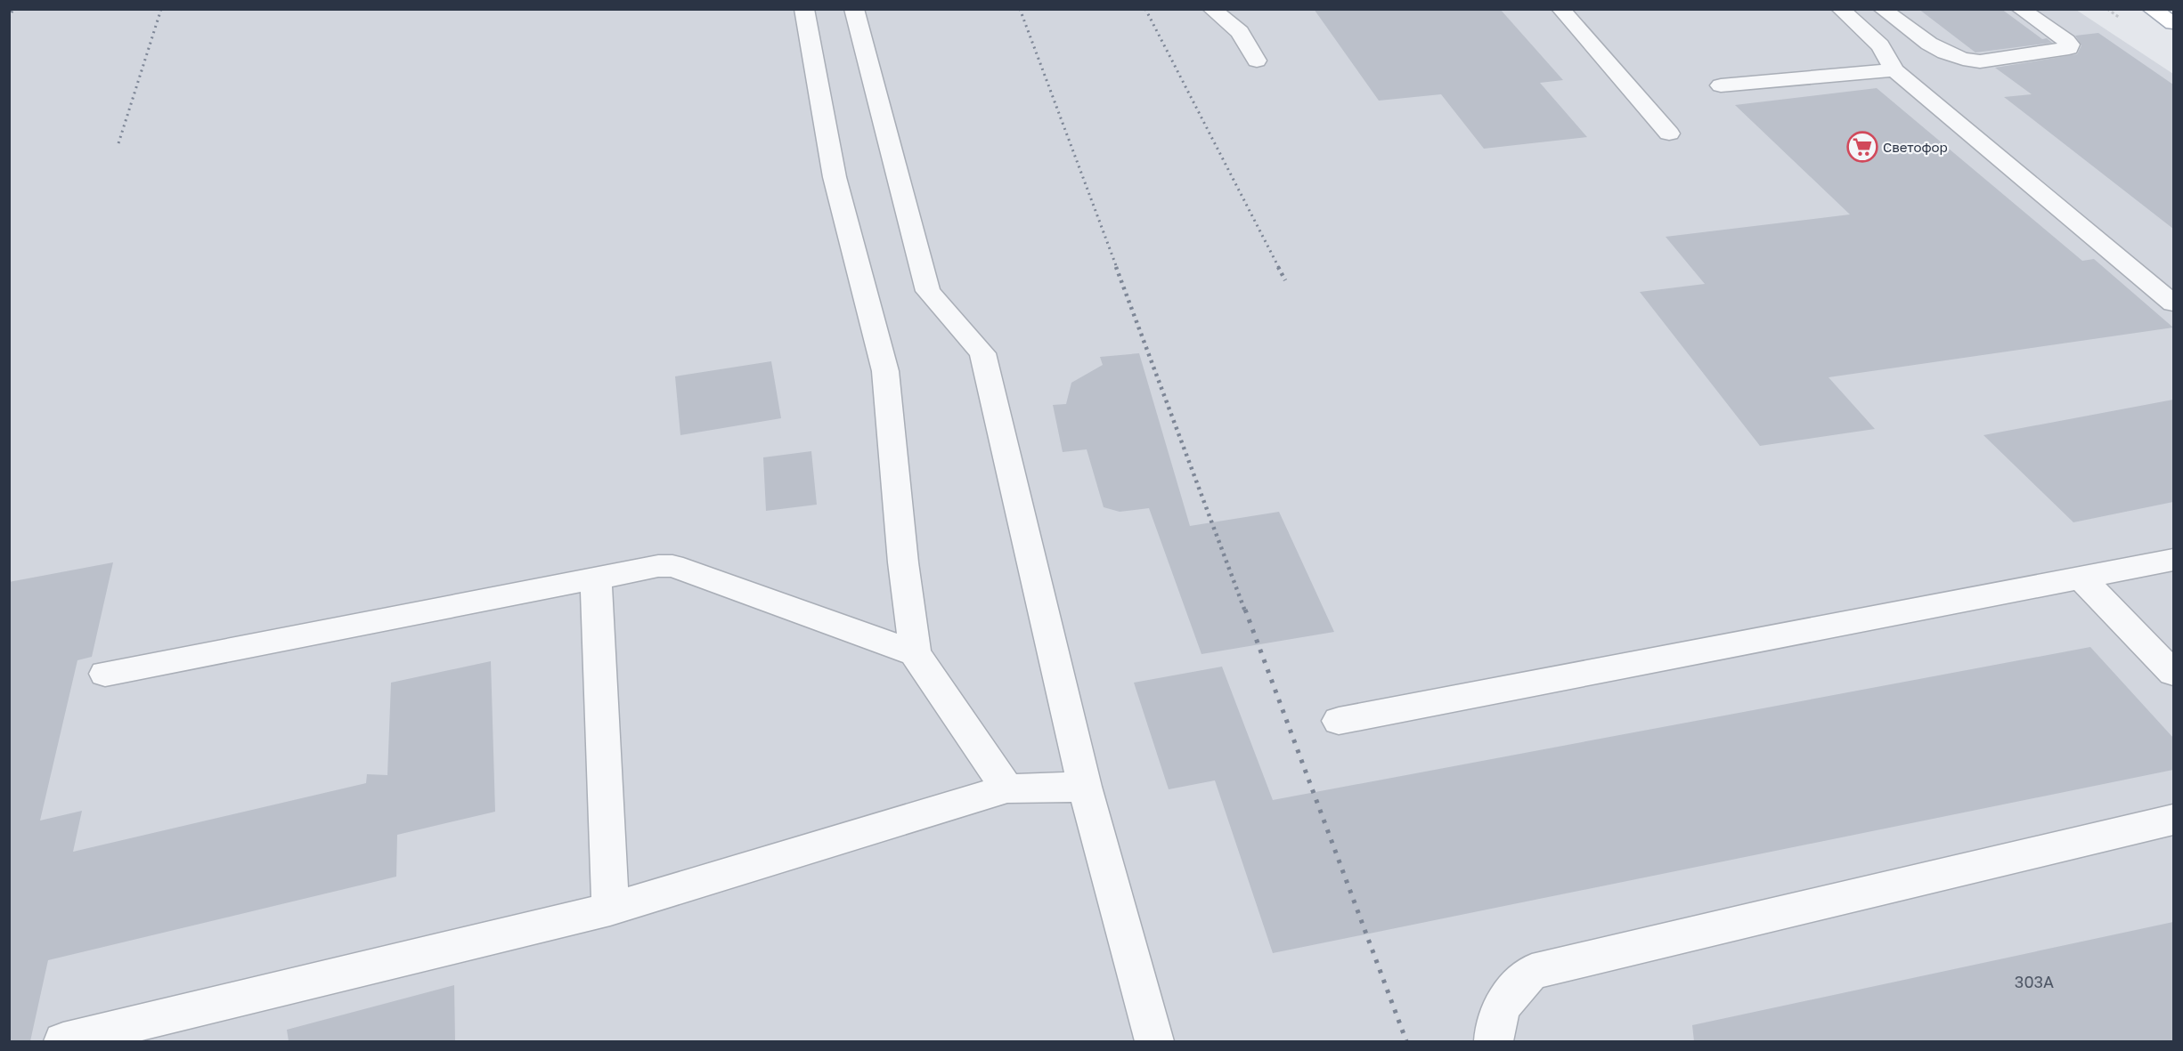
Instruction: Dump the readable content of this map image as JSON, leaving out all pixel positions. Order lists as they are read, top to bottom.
{
  "places": {
    "supermarket": ["Светофор"]
  },
  "house_numbers": ["303А"]
}
